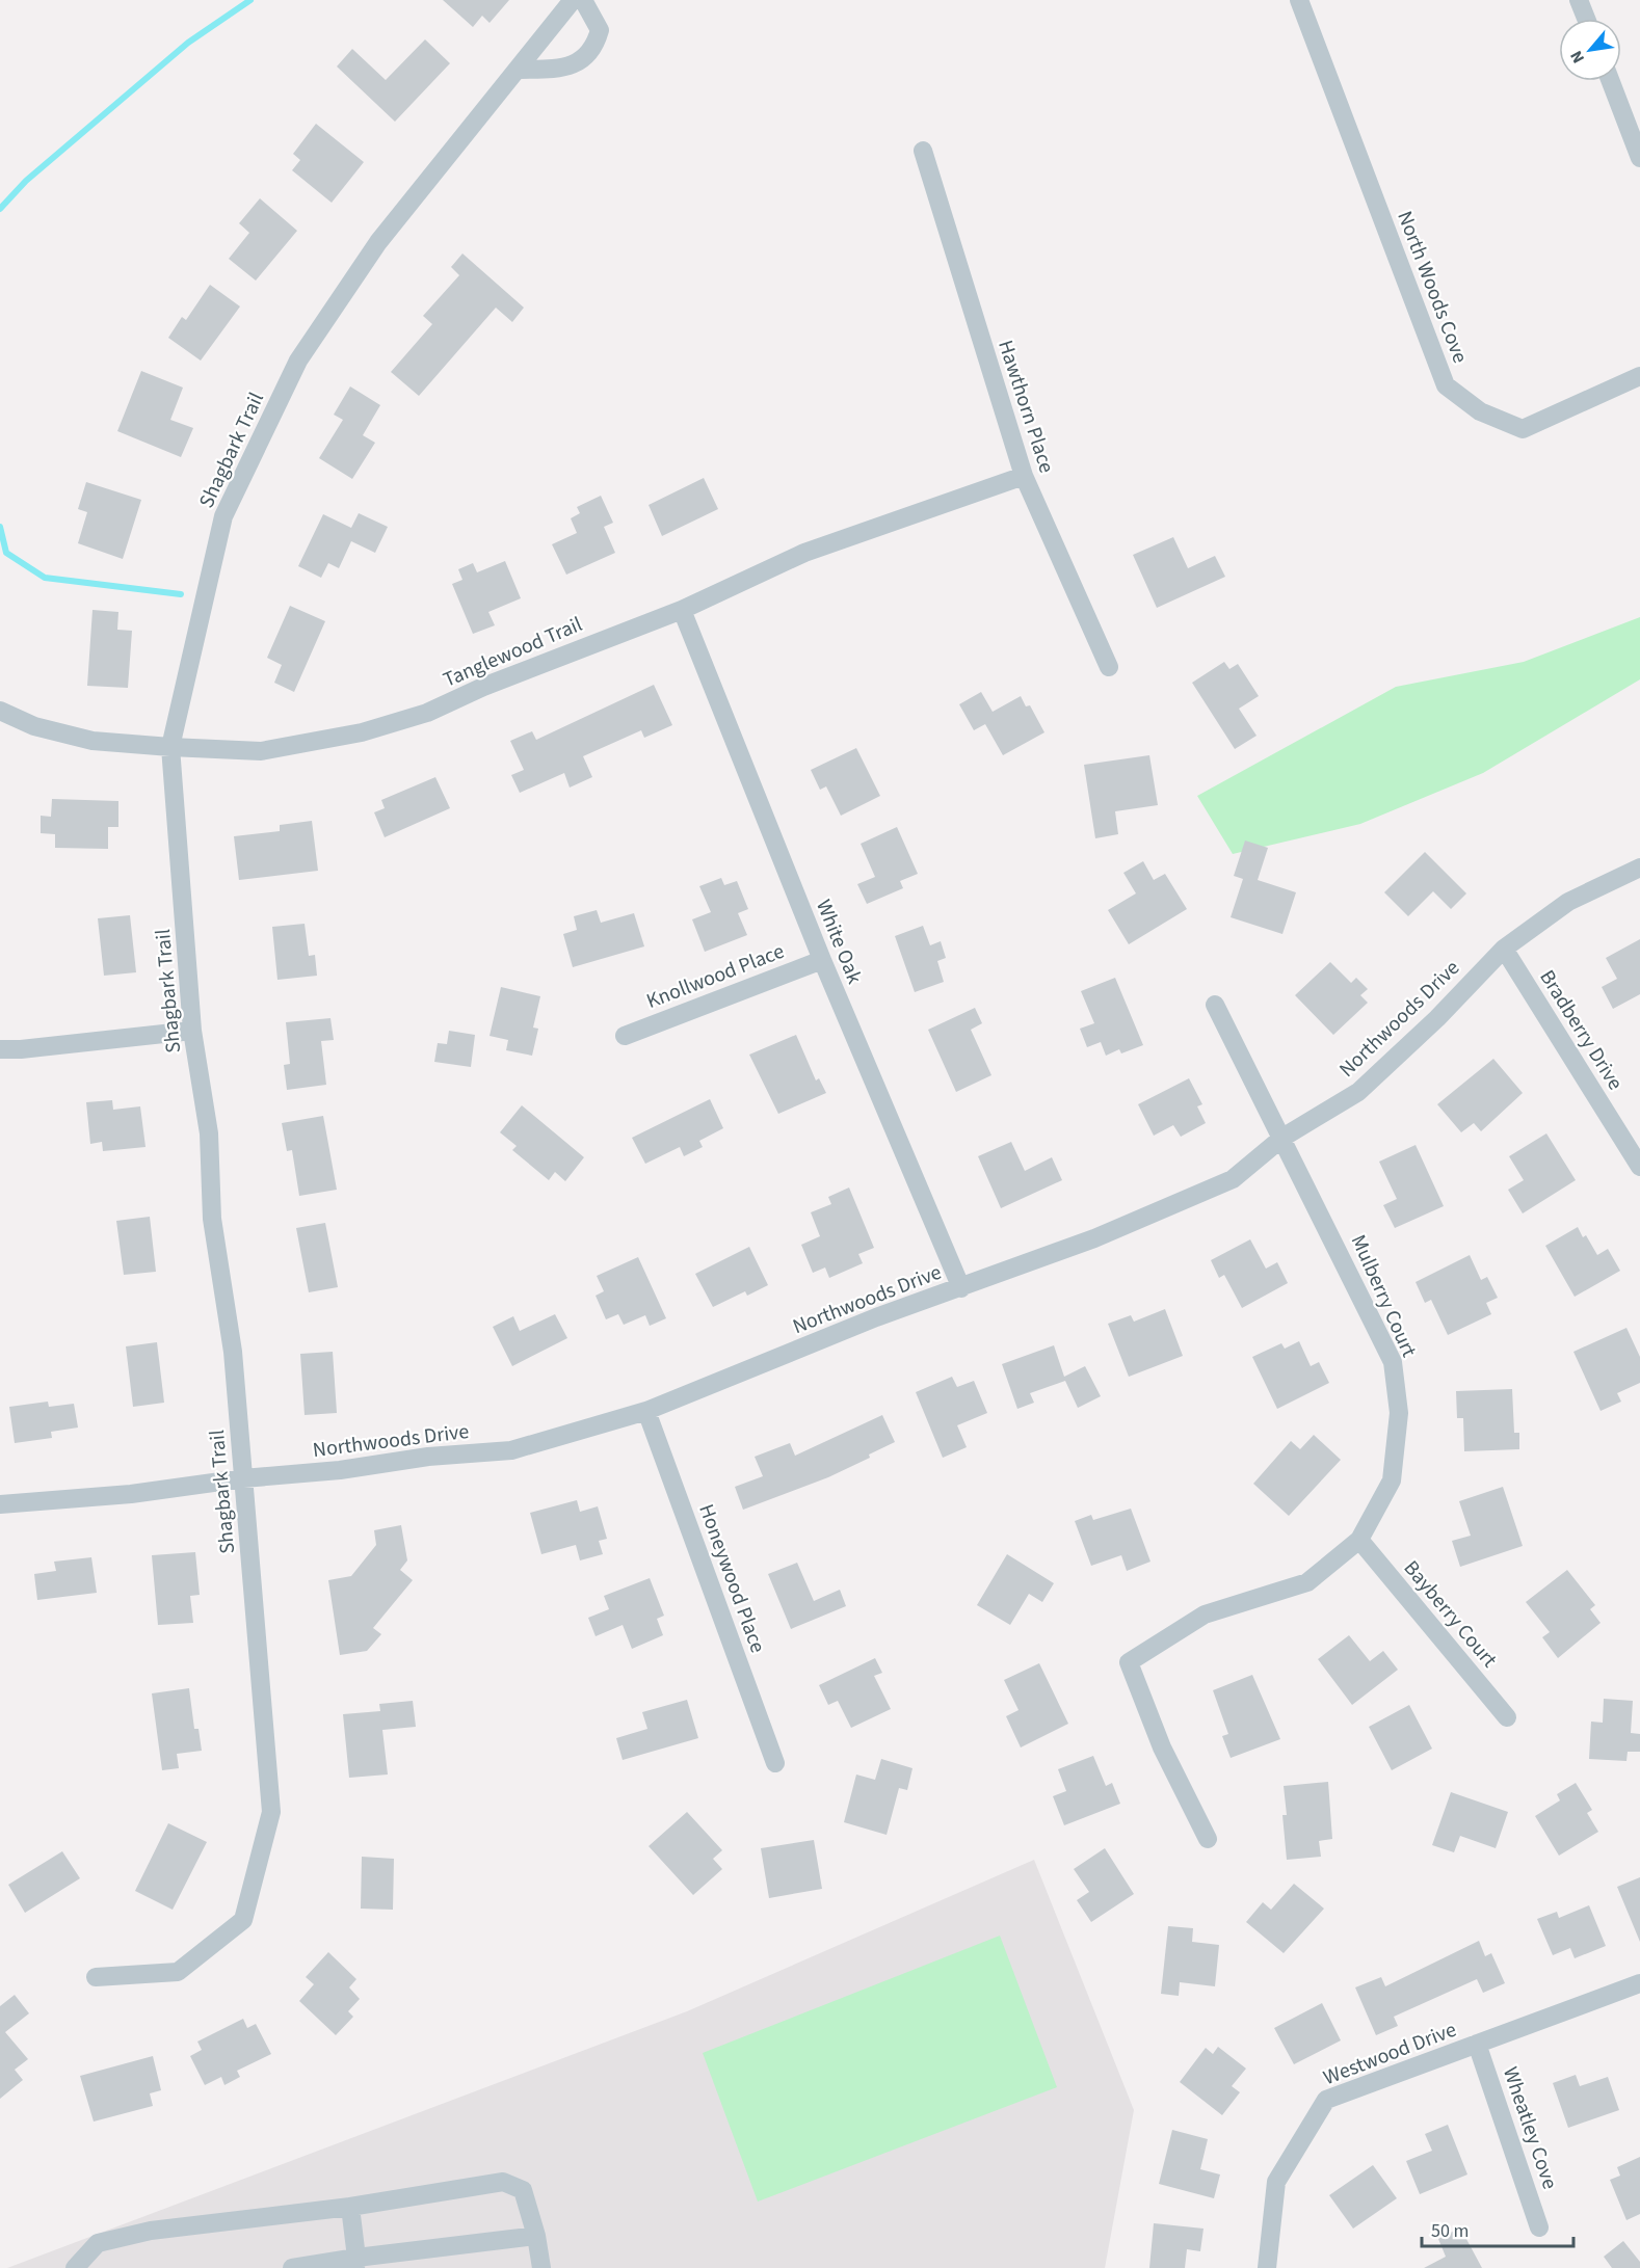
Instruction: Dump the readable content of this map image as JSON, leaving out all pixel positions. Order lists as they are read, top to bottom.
{
  "streets": {
    "street": [
      "North Woods Cove",
      "Hawthorn Place",
      "Shagbark Trail",
      "Tanglewood Trail",
      "White Oak",
      "Knollwood Place",
      "Northwoods Drive",
      "Bradberry Drive",
      "Mulberry Court",
      "Honeywood Place",
      "Bayberry Court",
      "Westwood Drive",
      "Wheatley Cove"
    ]
  },
  "crossings": [
    ["Hawthorn Place", "Tanglewood Trail"],
    ["Shagbark Trail", "Tanglewood Trail"],
    ["Shagbark Trail", "Northwoods Drive"],
    ["Tanglewood Trail", "White Oak"],
    ["White Oak", "Knollwood Place"],
    ["White Oak", "Northwoods Drive"],
    ["Northwoods Drive", "Bradberry Drive"],
    ["Northwoods Drive", "Mulberry Court"],
    ["Northwoods Drive", "Honeywood Place"],
    ["Mulberry Court", "Bayberry Court"],
    ["Westwood Drive", "Wheatley Cove"]
  ],
  "scale_bar": "50 m",
  "north": "bottom left"
}
